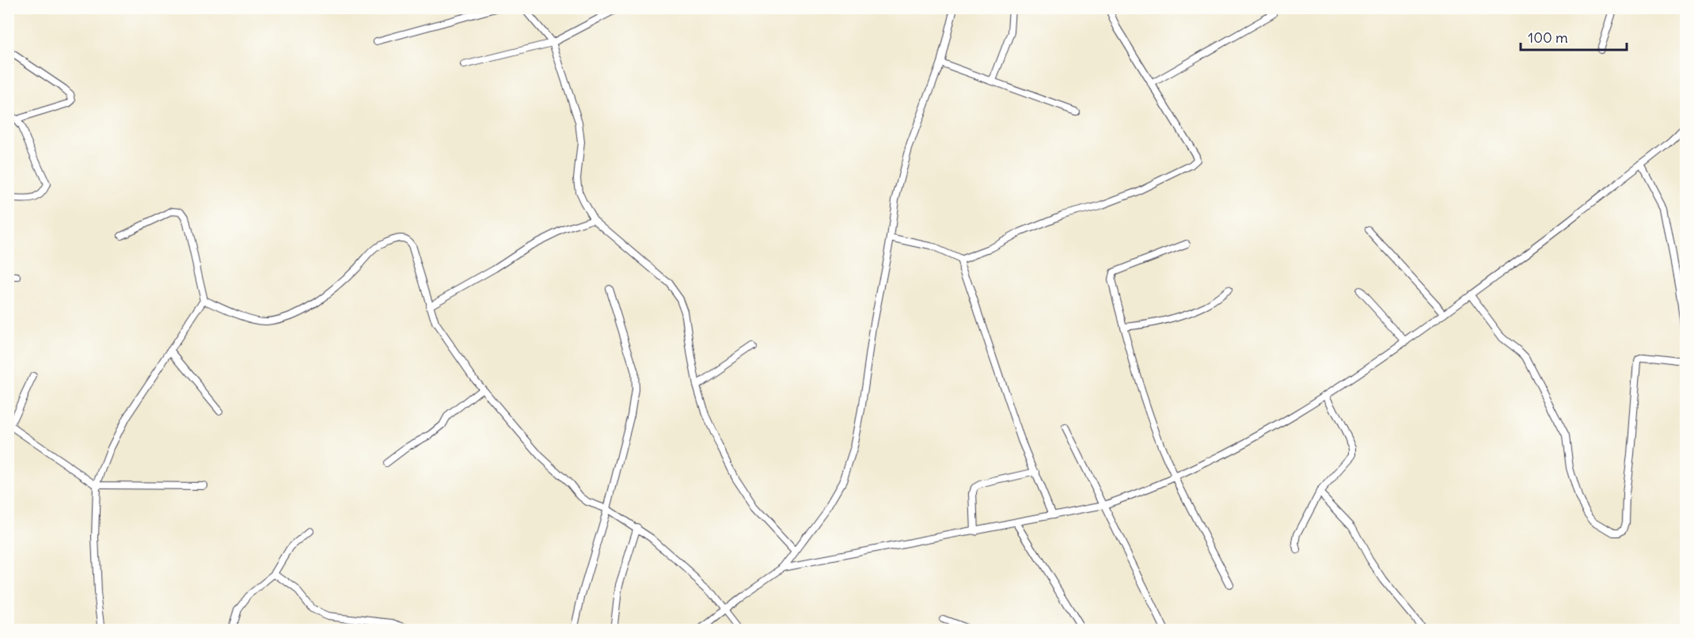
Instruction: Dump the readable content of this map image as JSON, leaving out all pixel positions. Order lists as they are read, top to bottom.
{
  "scale_bar": "100 m"
}
